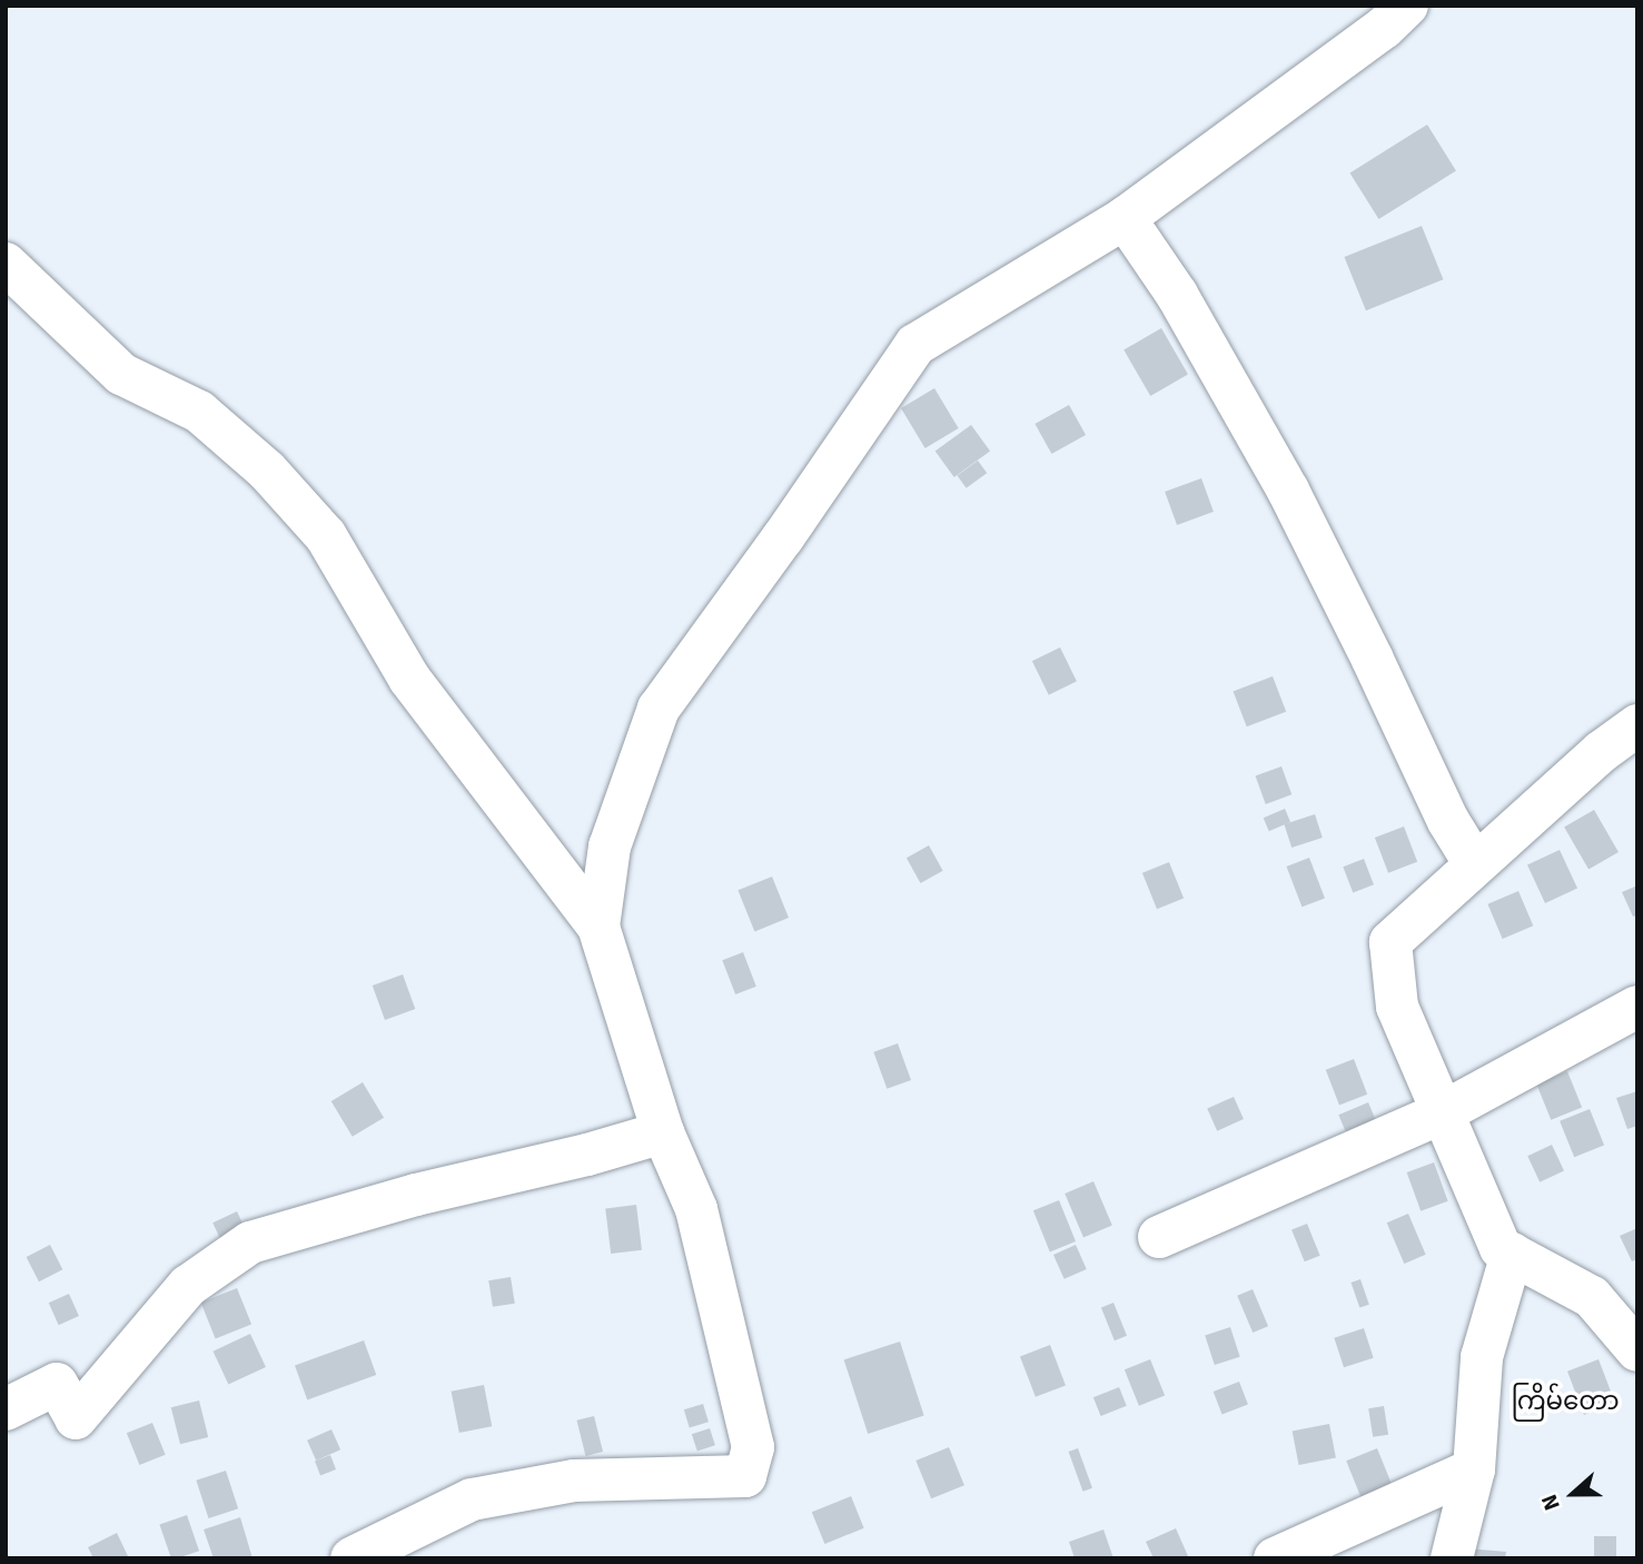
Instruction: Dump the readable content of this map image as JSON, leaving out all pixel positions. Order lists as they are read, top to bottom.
{
  "districts": ["ကြိမ်တော"],
  "north": "left"
}
